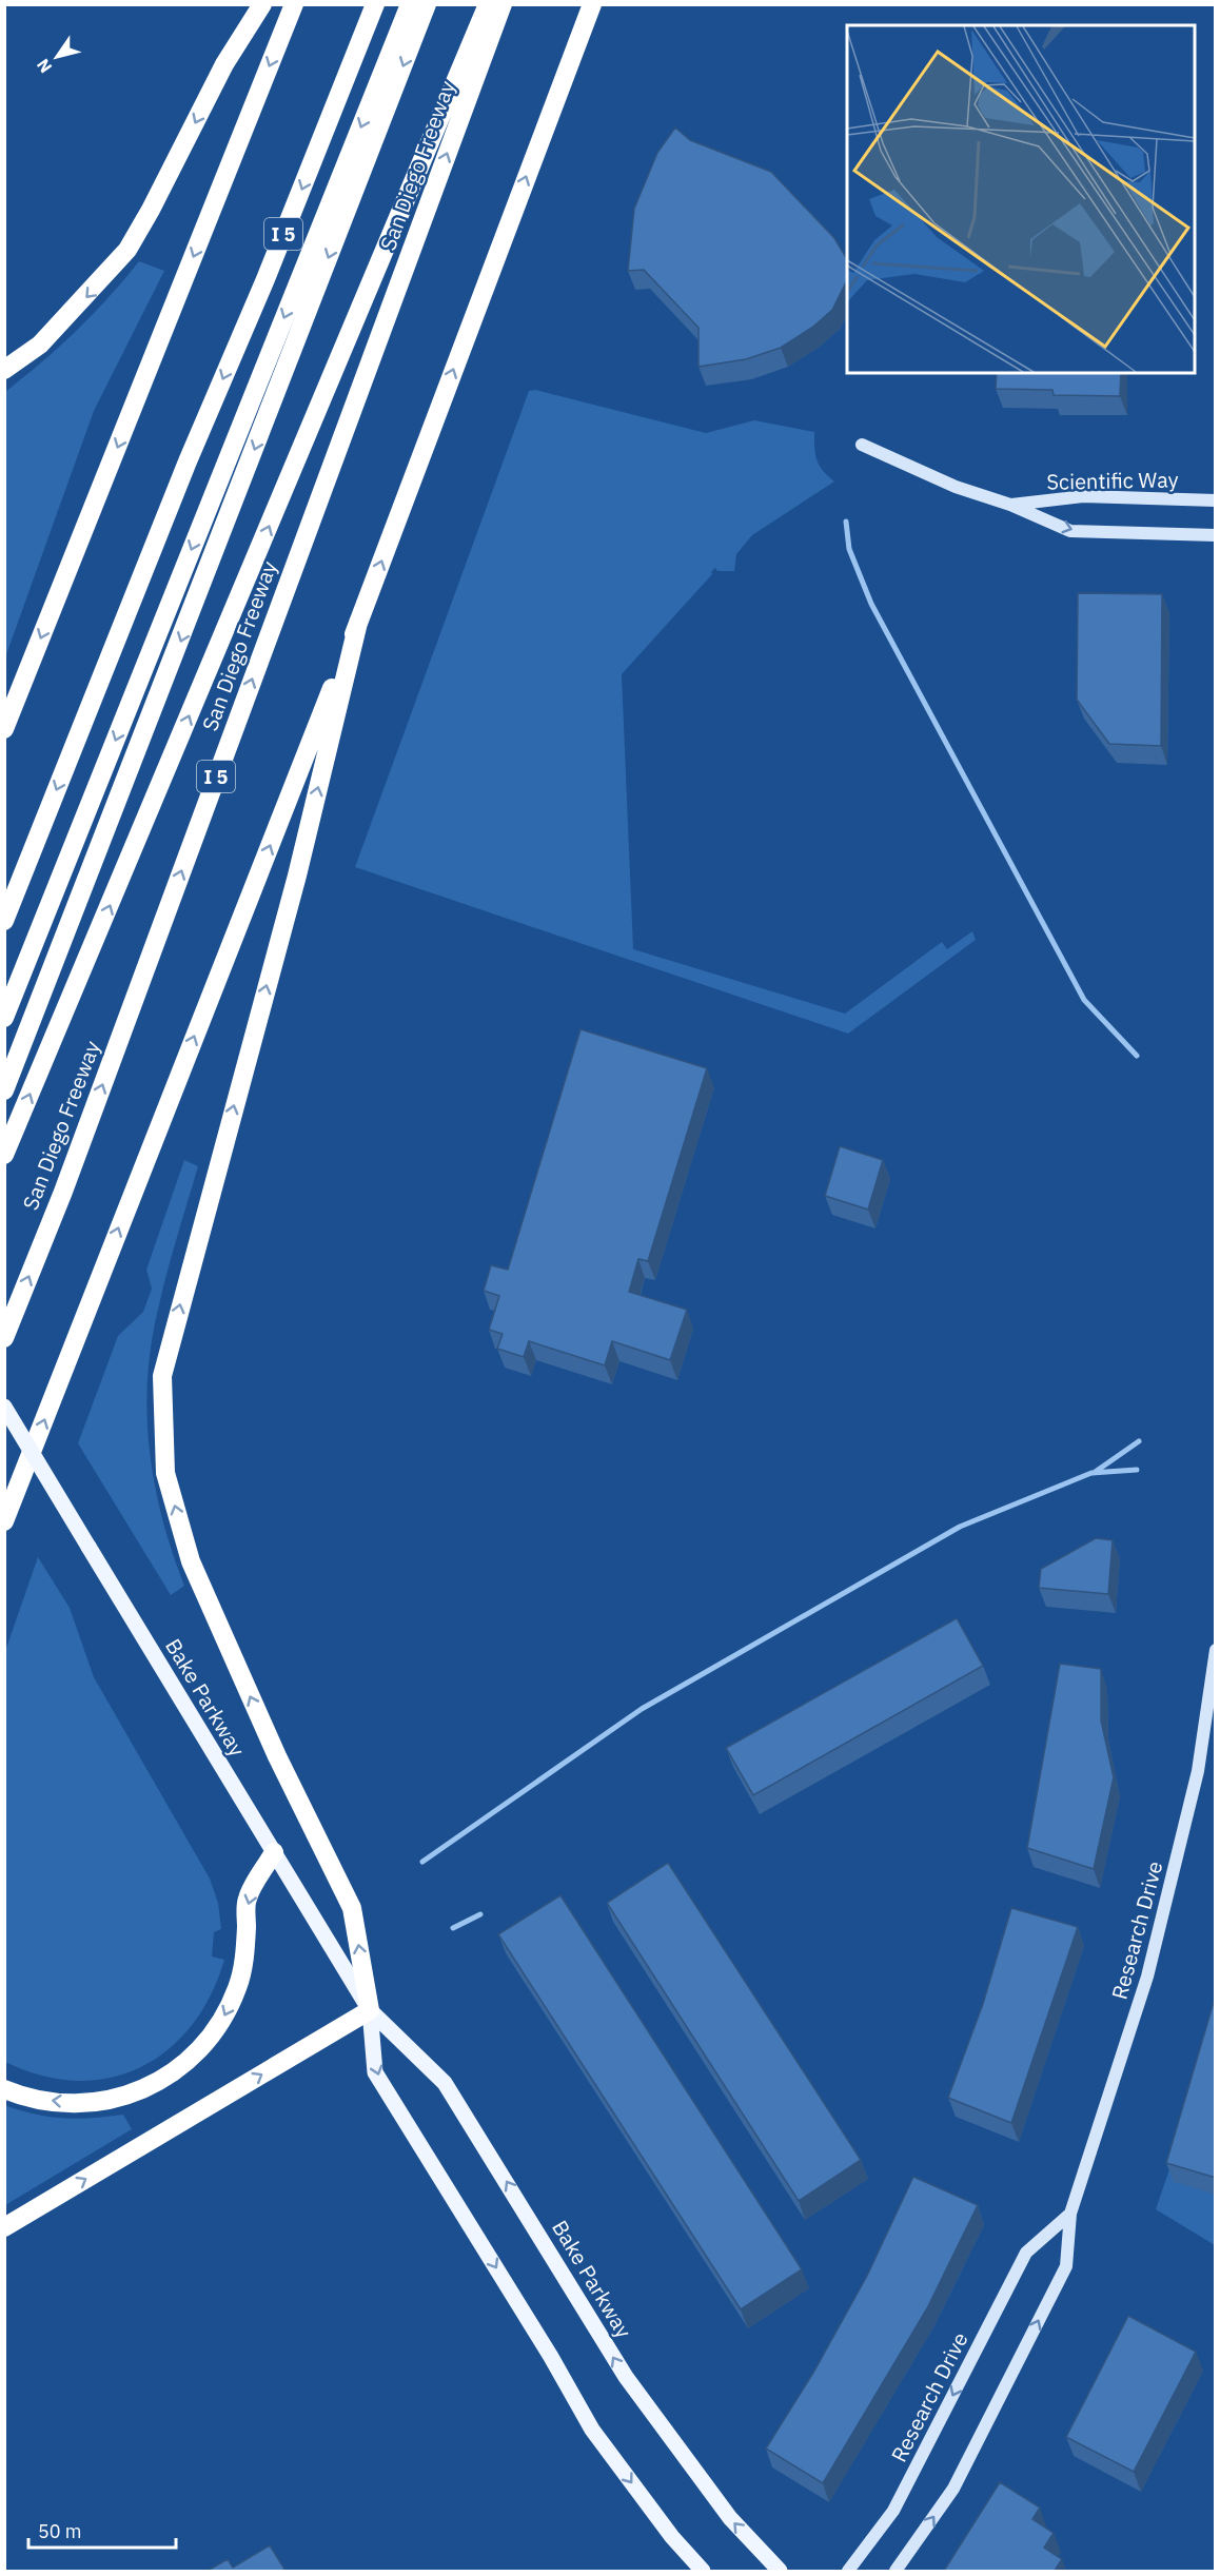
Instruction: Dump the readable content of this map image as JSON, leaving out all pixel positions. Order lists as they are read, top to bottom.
{
  "streets": {
    "highway": ["San Diego Freeway", "I 5"],
    "main road": ["Scientific Way", "Bake Parkway", "Research Drive"]
  },
  "scale_bar": "50 m",
  "north": "bottom left"
}
